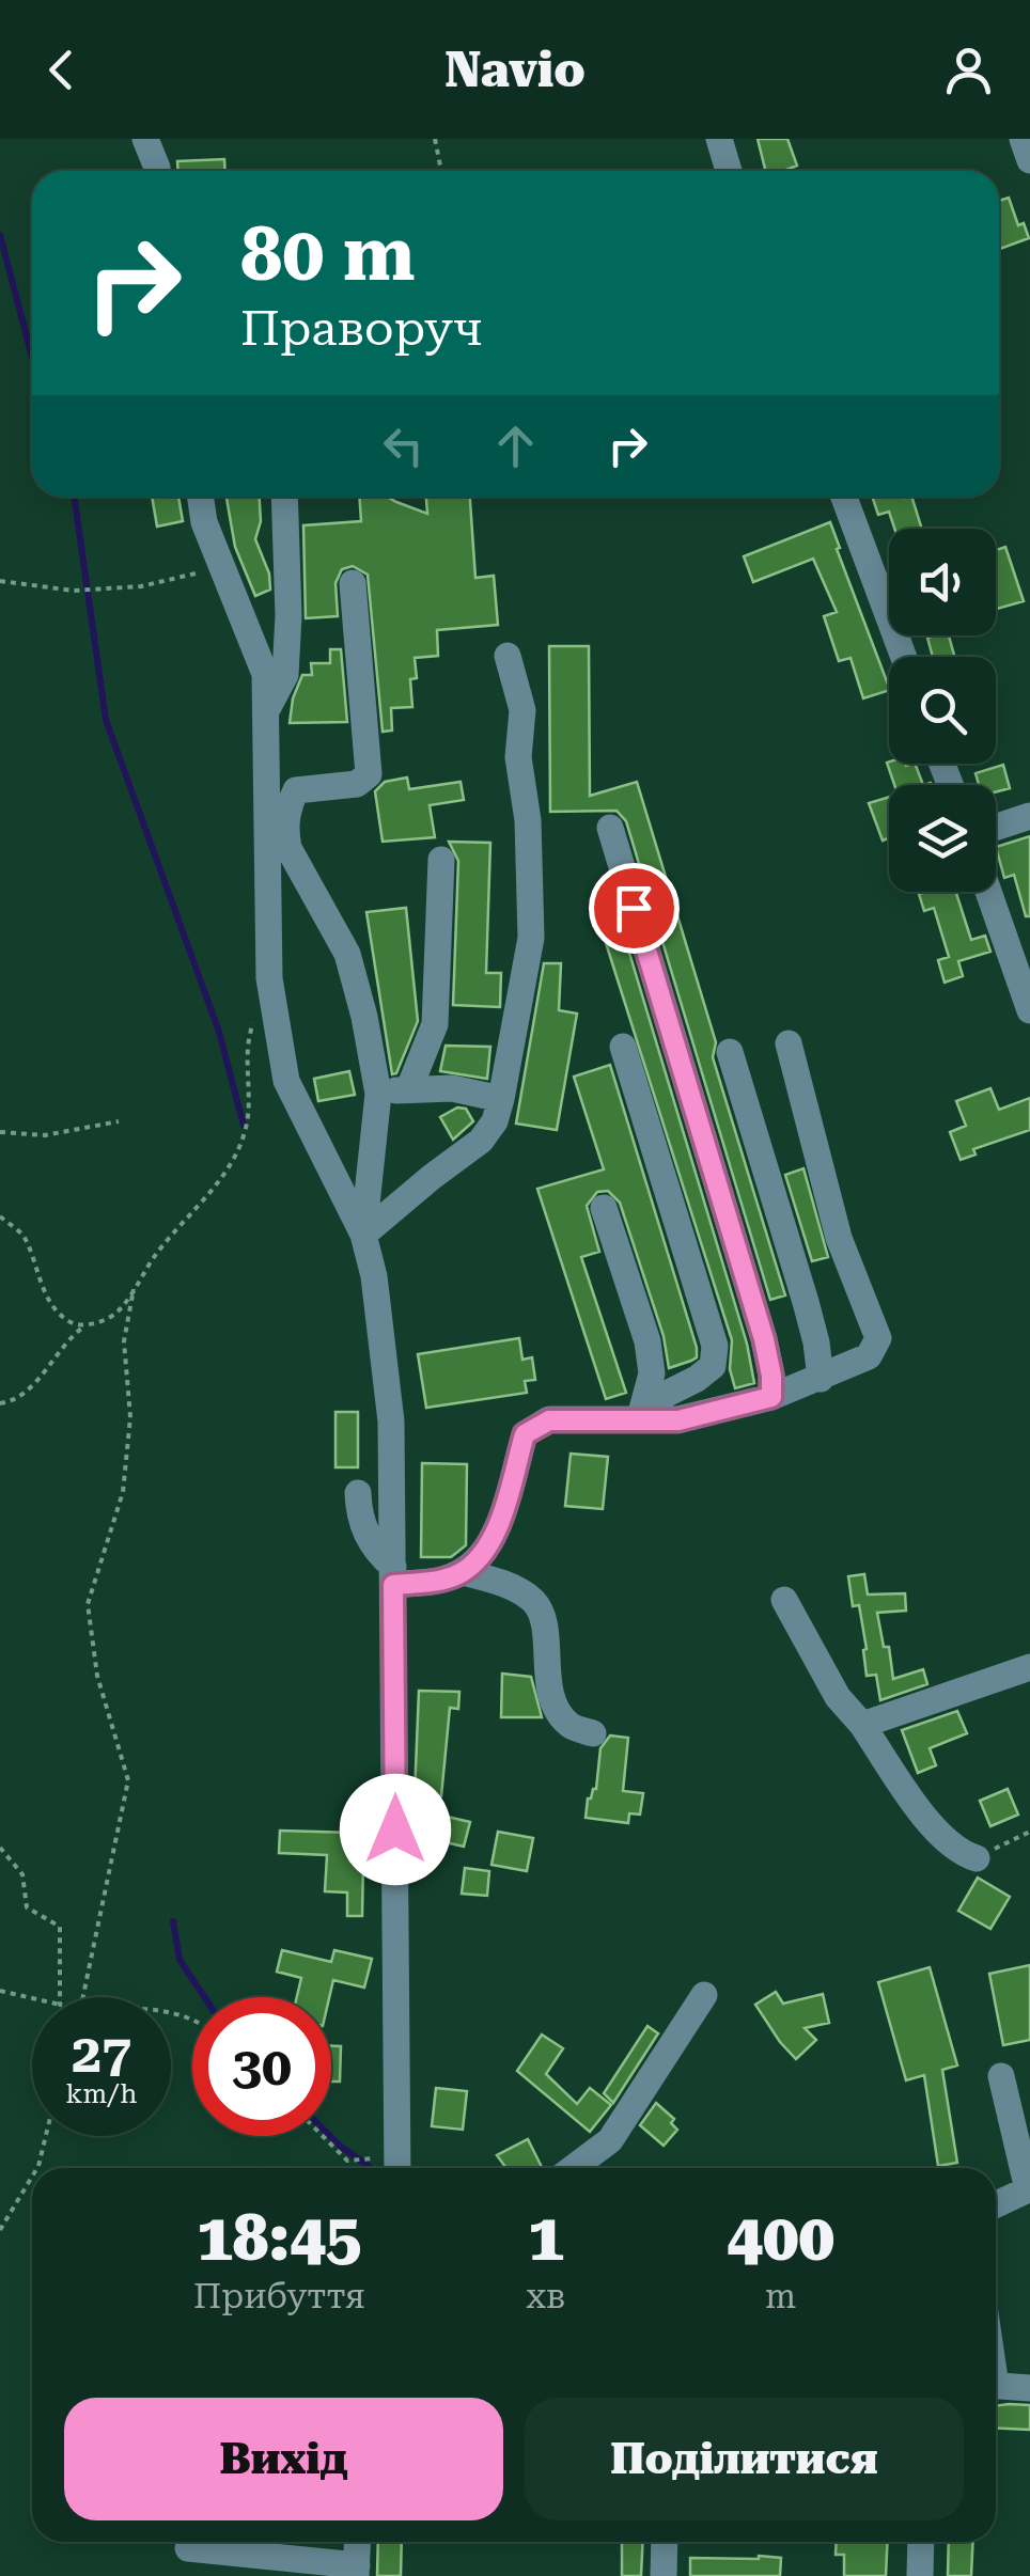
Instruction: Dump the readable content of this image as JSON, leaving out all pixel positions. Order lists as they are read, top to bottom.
{
  "page": {
    "header": "Navio",
    "turn": ["80 m", "Праворуч"],
    "speed": "27 km/h",
    "limit": "30",
    "eta": [
      "18:45",
      "Прибуття",
      "1",
      "хв",
      "400",
      "m"
    ],
    "buttons": ["Вихід", "Поділитися"]
  }
}
